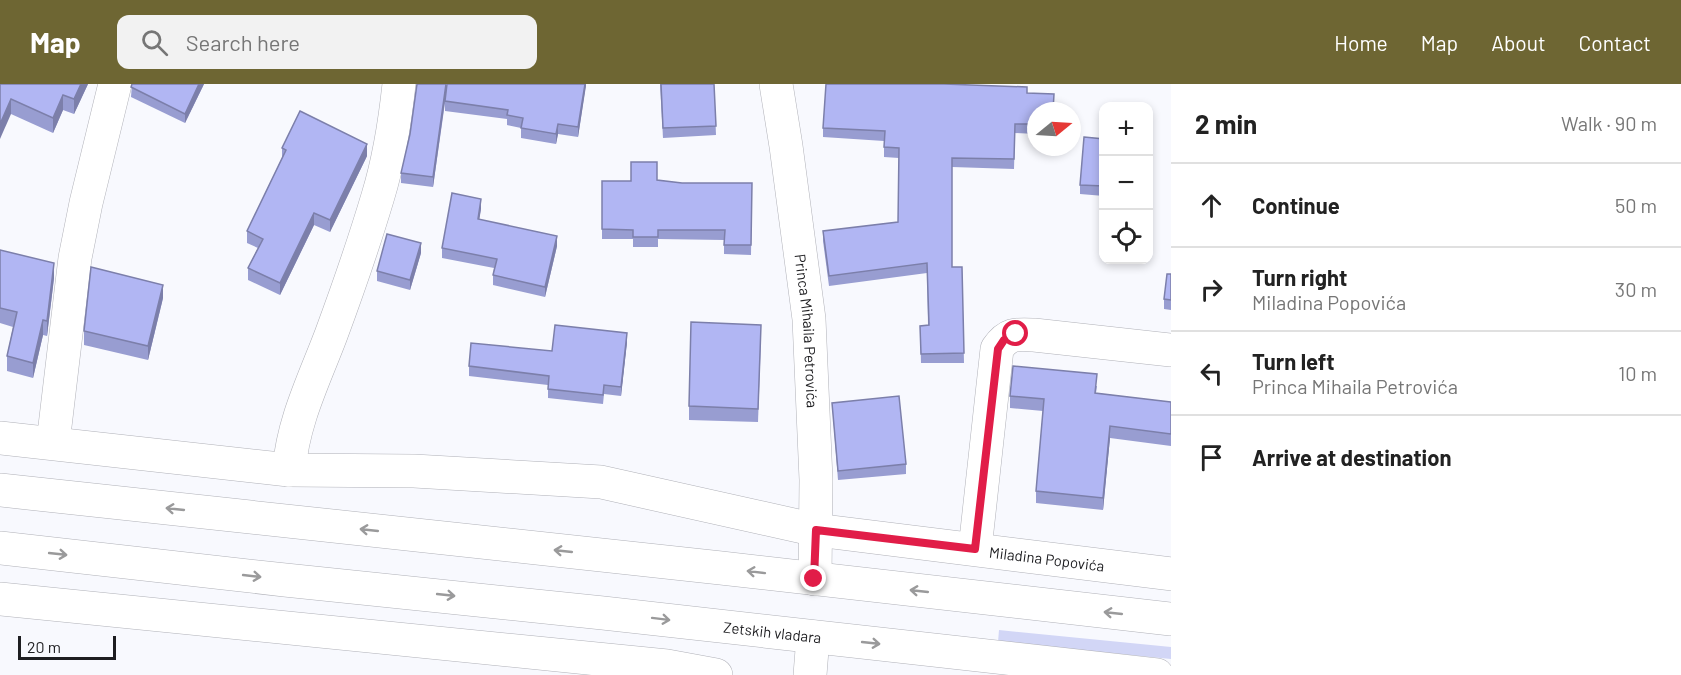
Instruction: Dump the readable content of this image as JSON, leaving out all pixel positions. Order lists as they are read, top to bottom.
{
  "streets": {
    "street": ["Princa Mihaila Petrovića", "Miladina Popovića", "Zetskih vladara"]
  },
  "crossings": [
    ["Princa Mihaila Petrovića", "Miladina Popovića"]
  ],
  "scale_bar": "20 m",
  "north": "right",
  "page": {
    "header": "Map",
    "search": "Search here",
    "nav": [
      "Home",
      "Map",
      "About",
      "Contact"
    ],
    "heading": ["2 min", "Walk · 90 m"],
    "map_buttons": ["+", "−"],
    "list": [
      ["Continue", "50 m"],
      ["Turn right", "Miladina Popovića", "30 m"],
      ["Turn left", "Princa Mihaila Petrovića", "10 m"],
      "Arrive at destination"
    ],
    "scale": "20 m"
  }
}
